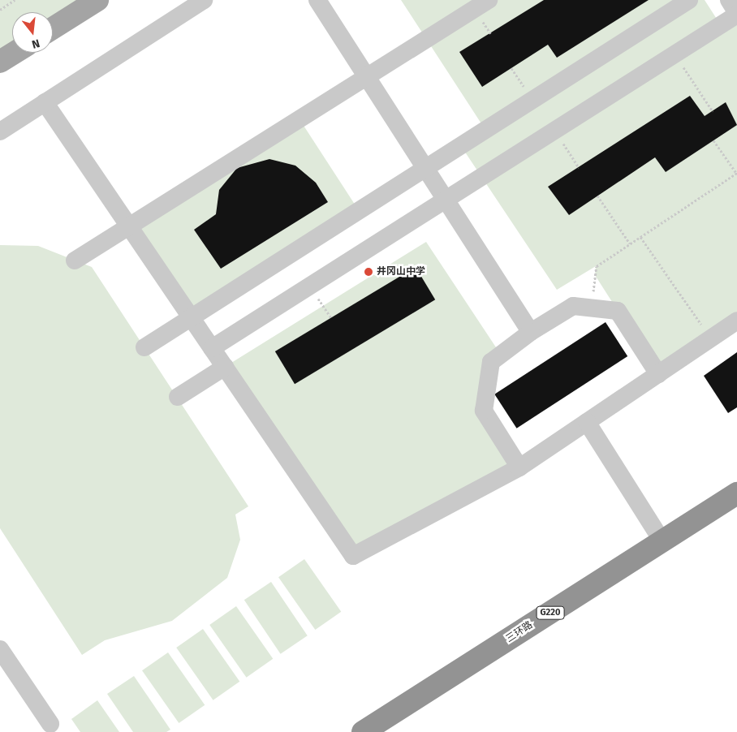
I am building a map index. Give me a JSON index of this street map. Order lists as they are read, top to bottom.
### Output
{
  "streets": {
    "highway": ["G220", "三环路"]
  },
  "places": ["井冈山中学"],
  "north": "bottom"
}
